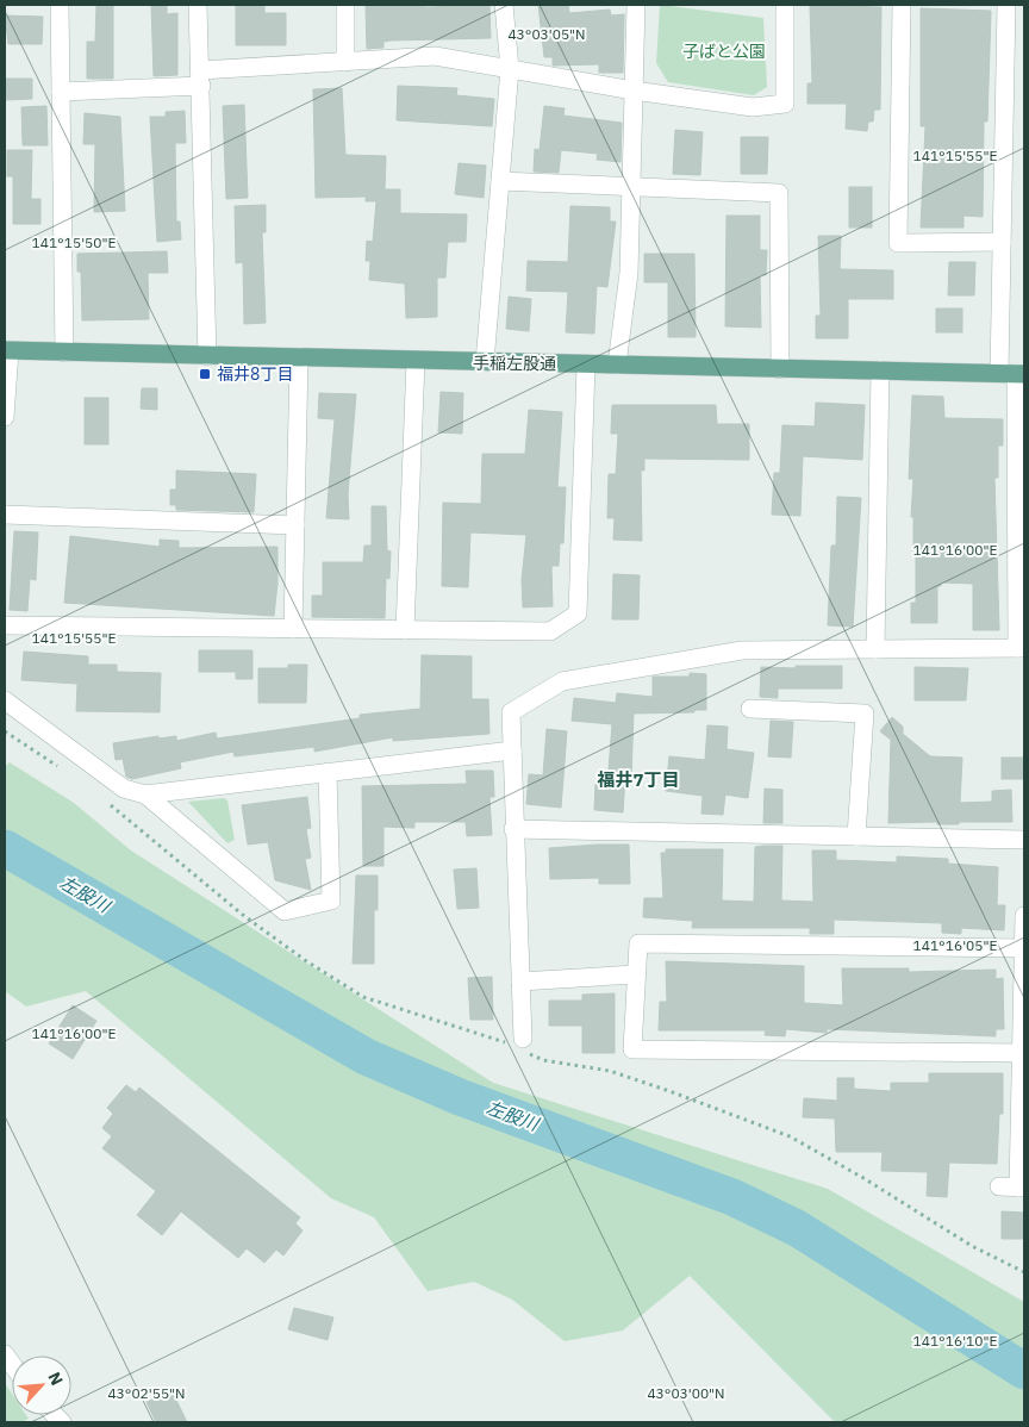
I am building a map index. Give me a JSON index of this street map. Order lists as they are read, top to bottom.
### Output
{
  "streets": {
    "main road": ["手稲左股通"]
  },
  "districts": ["福井7丁目"],
  "water": ["左股川"],
  "parks": ["子ばと公園"],
  "places": {
    "transit": ["福井8丁目"]
  },
  "north": "top right",
  "coordinates": [
    "43°03'05\"N",
    "141°15'55\"E",
    "141°15'50\"E",
    "141°16'00\"E",
    "141°16'05\"E",
    "141°16'10\"E",
    "43°02'55\"N",
    "43°03'00\"N"
  ]
}
